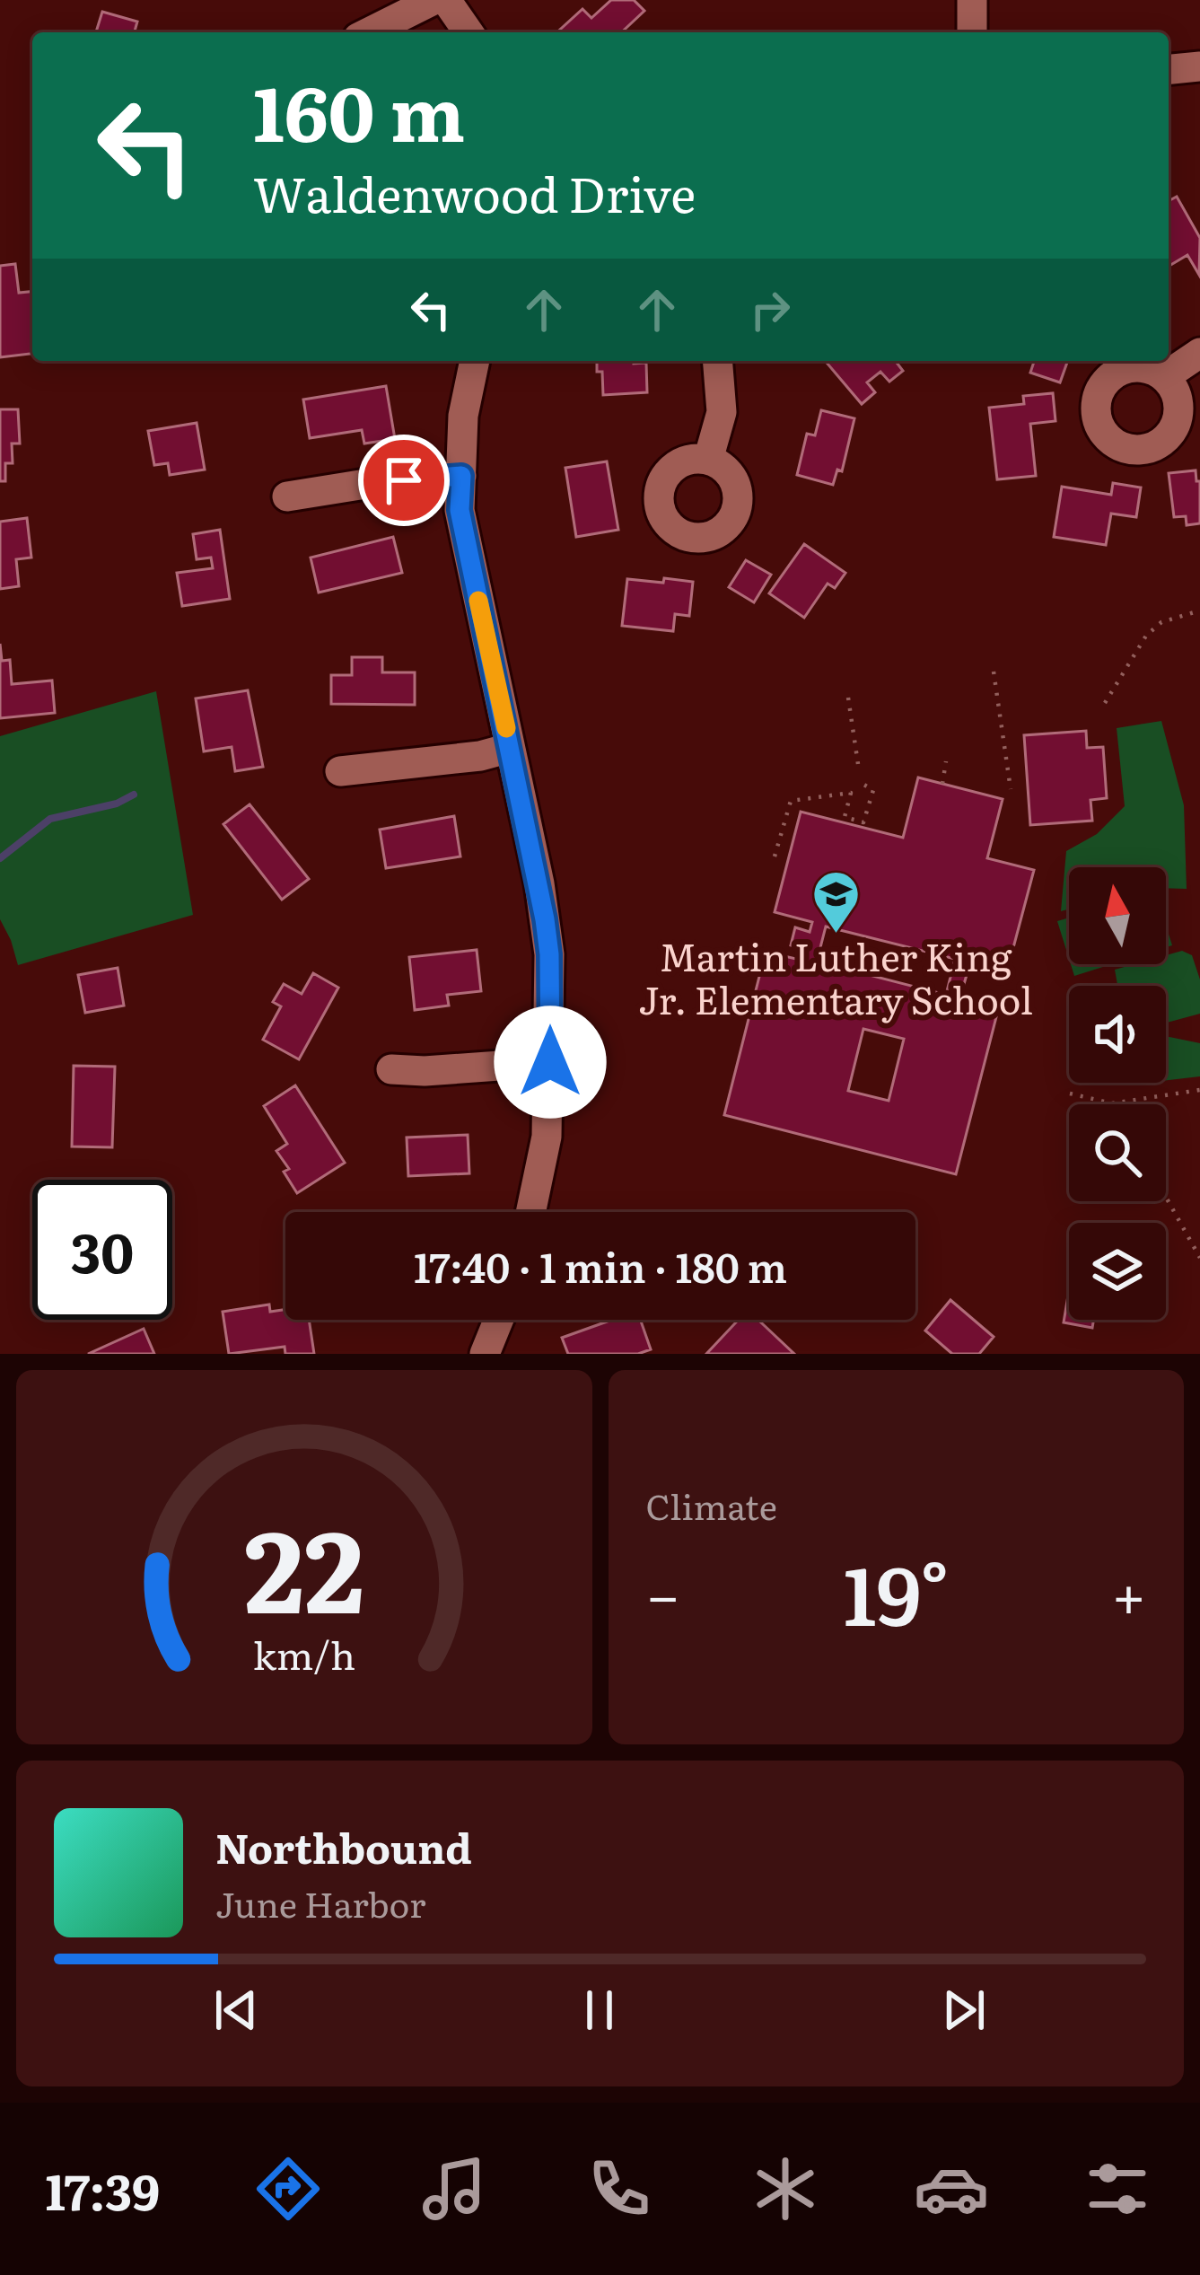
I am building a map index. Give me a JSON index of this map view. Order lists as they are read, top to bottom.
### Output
{
  "places": {
    "school or university": ["Martin Luther King Jr. Elementary School"]
  },
  "north": "top",
  "page": {
    "turn": ["160 m", "Waldenwood Drive"],
    "limit": "30",
    "trip": "17:40 · 1 min · 180 m",
    "tile": "Climate",
    "heat": ["−", "19°", "+"],
    "song": ["Northbound", "June Harbor"],
    "tabs": "17:39",
    "gauge": ["22", "km/h"]
  }
}
